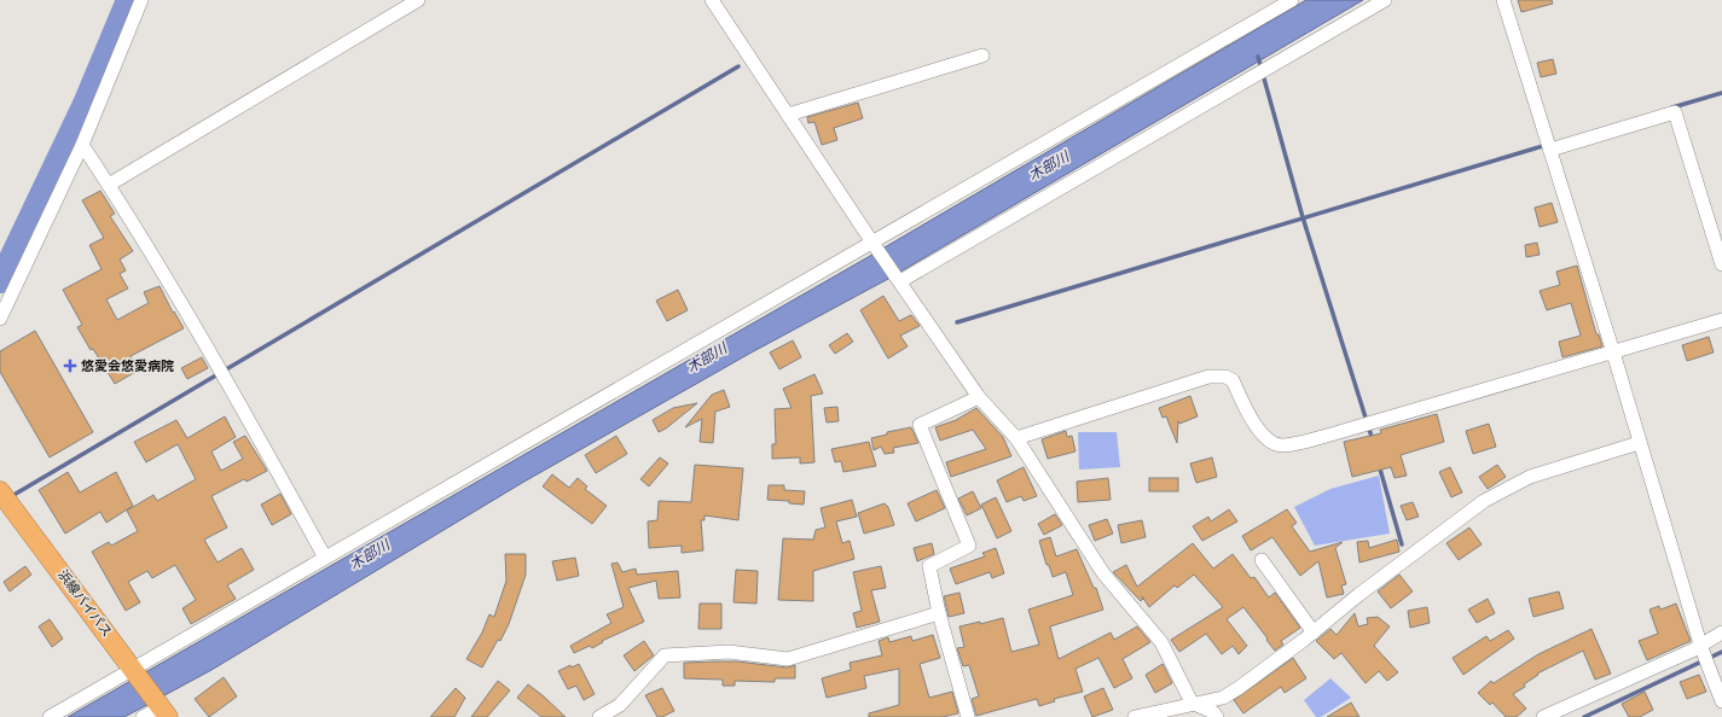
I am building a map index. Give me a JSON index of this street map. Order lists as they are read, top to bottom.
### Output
{
  "streets": {
    "highway": ["浜線バイパス"]
  },
  "water": ["木部川"],
  "places": {
    "health": ["悠愛会悠愛病院"]
  }
}
